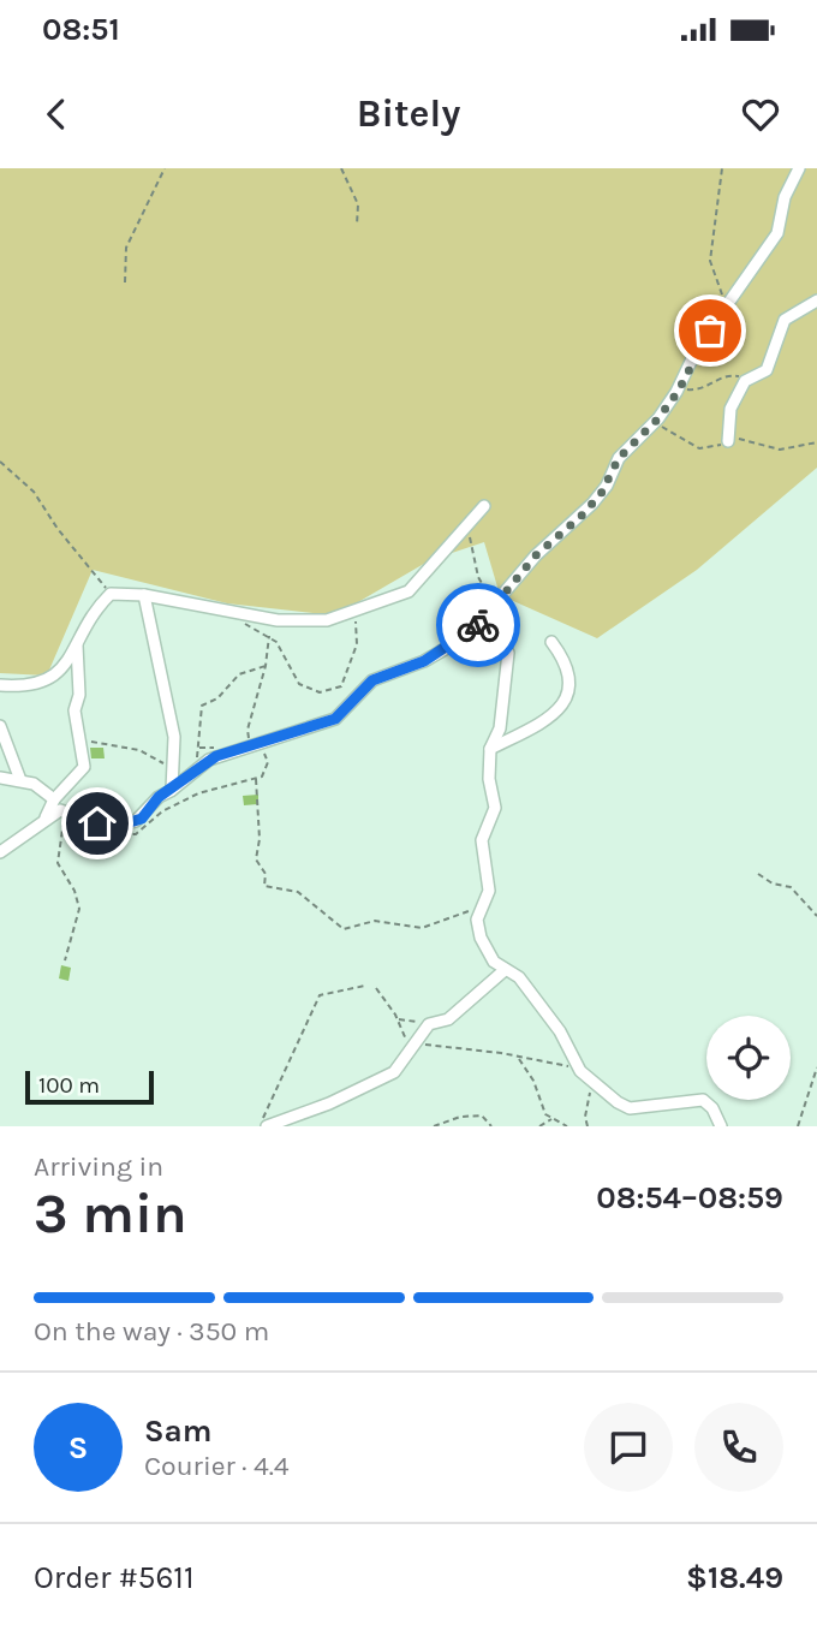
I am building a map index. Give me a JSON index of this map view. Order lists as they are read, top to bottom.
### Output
{
  "scale_bar": "100 m",
  "page": {
    "status": "08:51",
    "header": "Bitely",
    "scale": "100 m",
    "heading": ["3 min", "Arriving in", "08:54–08:59"],
    "panel": [
      "Sam",
      "Courier · 4.4",
      "Order #5611",
      "$18.49"
    ],
    "bar": "On the way · 350 m",
    "round": "S"
  }
}
